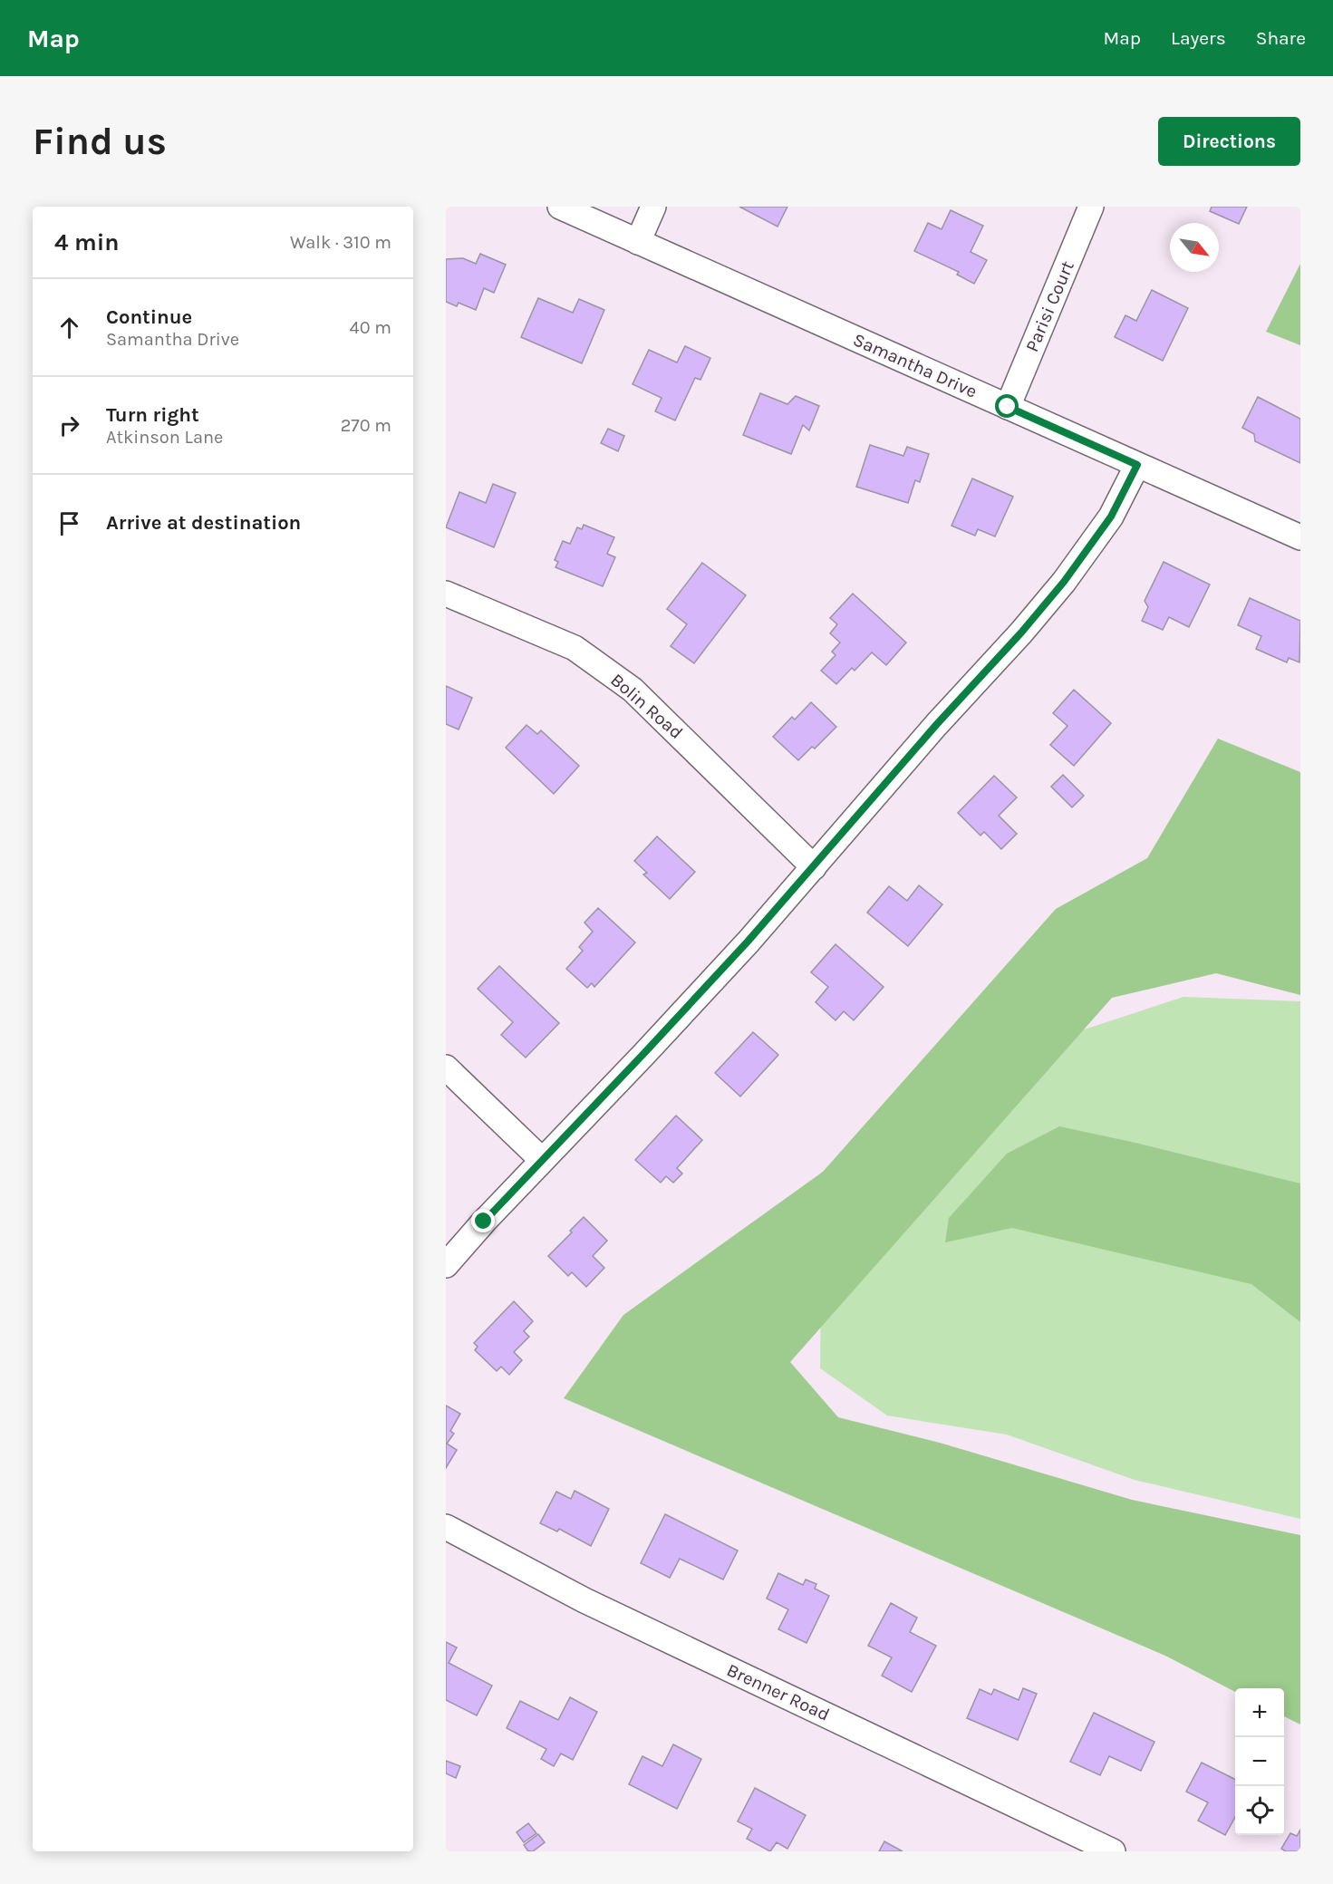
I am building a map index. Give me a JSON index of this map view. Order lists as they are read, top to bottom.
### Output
{
  "streets": {
    "street": [
      "Parisi Court",
      "Samantha Drive",
      "Bolin Road",
      "Brenner Road"
    ]
  },
  "crossings": [
    ["Parisi Court", "Samantha Drive"]
  ],
  "north": "bottom right",
  "page": {
    "header": "Map",
    "nav": ["Map", "Layers", "Share"],
    "buttons": "Directions",
    "title": "Find us",
    "heading": ["4 min", "Walk · 310 m"],
    "list": [
      ["Continue", "Samantha Drive", "40 m"],
      ["Turn right", "Atkinson Lane", "270 m"],
      "Arrive at destination"
    ],
    "map_buttons": ["+", "−"]
  }
}
